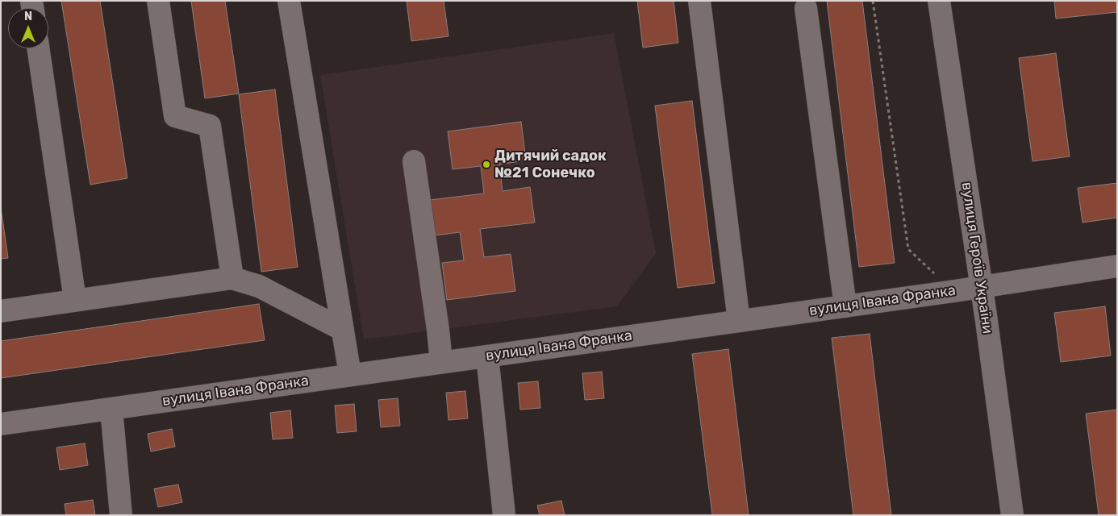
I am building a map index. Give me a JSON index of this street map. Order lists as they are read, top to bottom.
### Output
{
  "streets": {
    "street": ["вулиця Героїв України", "вулиця Івана Франка"]
  },
  "crossings": [
    ["вулиця Героїв України", "вулиця Івана Франка"]
  ],
  "places": ["Дитячий садок №21 Сонечко"],
  "north": "top"
}
